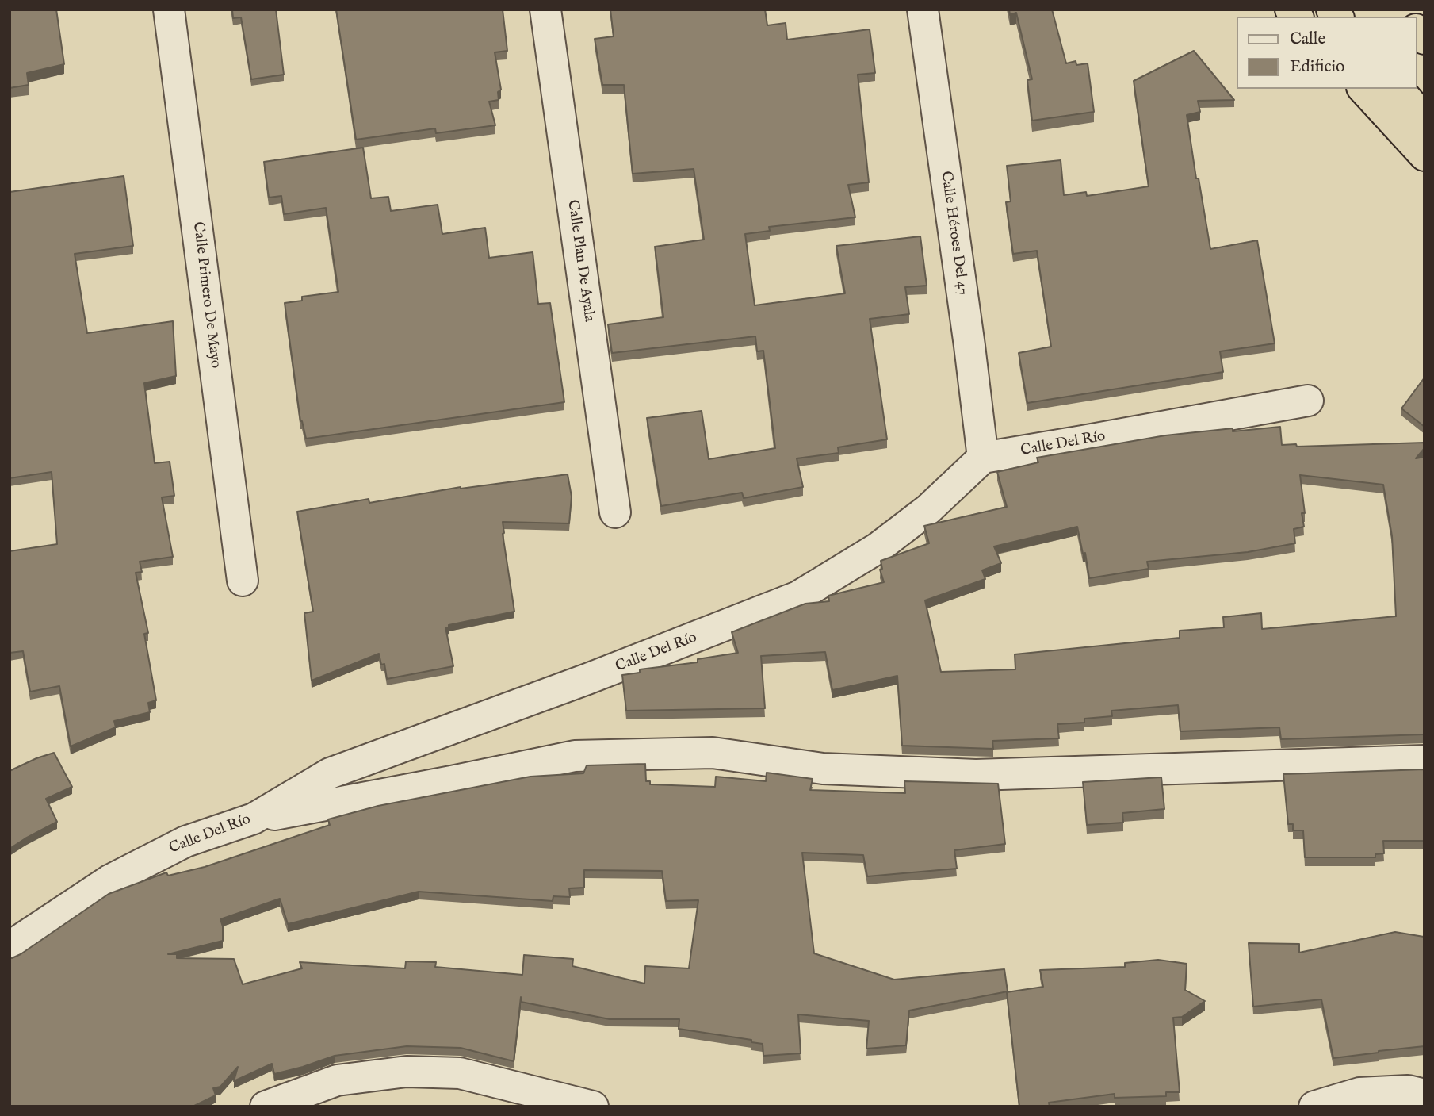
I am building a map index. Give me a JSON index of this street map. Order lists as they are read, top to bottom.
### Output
{
  "streets": {
    "street": [
      "Calle Héroes Del 47",
      "Calle Plan De Ayala",
      "Calle Primero De Mayo",
      "Calle Del Río"
    ]
  },
  "crossings": [
    ["Calle Héroes Del 47", "Calle Del Río"]
  ],
  "legend": ["Calle", "Edificio"]
}
